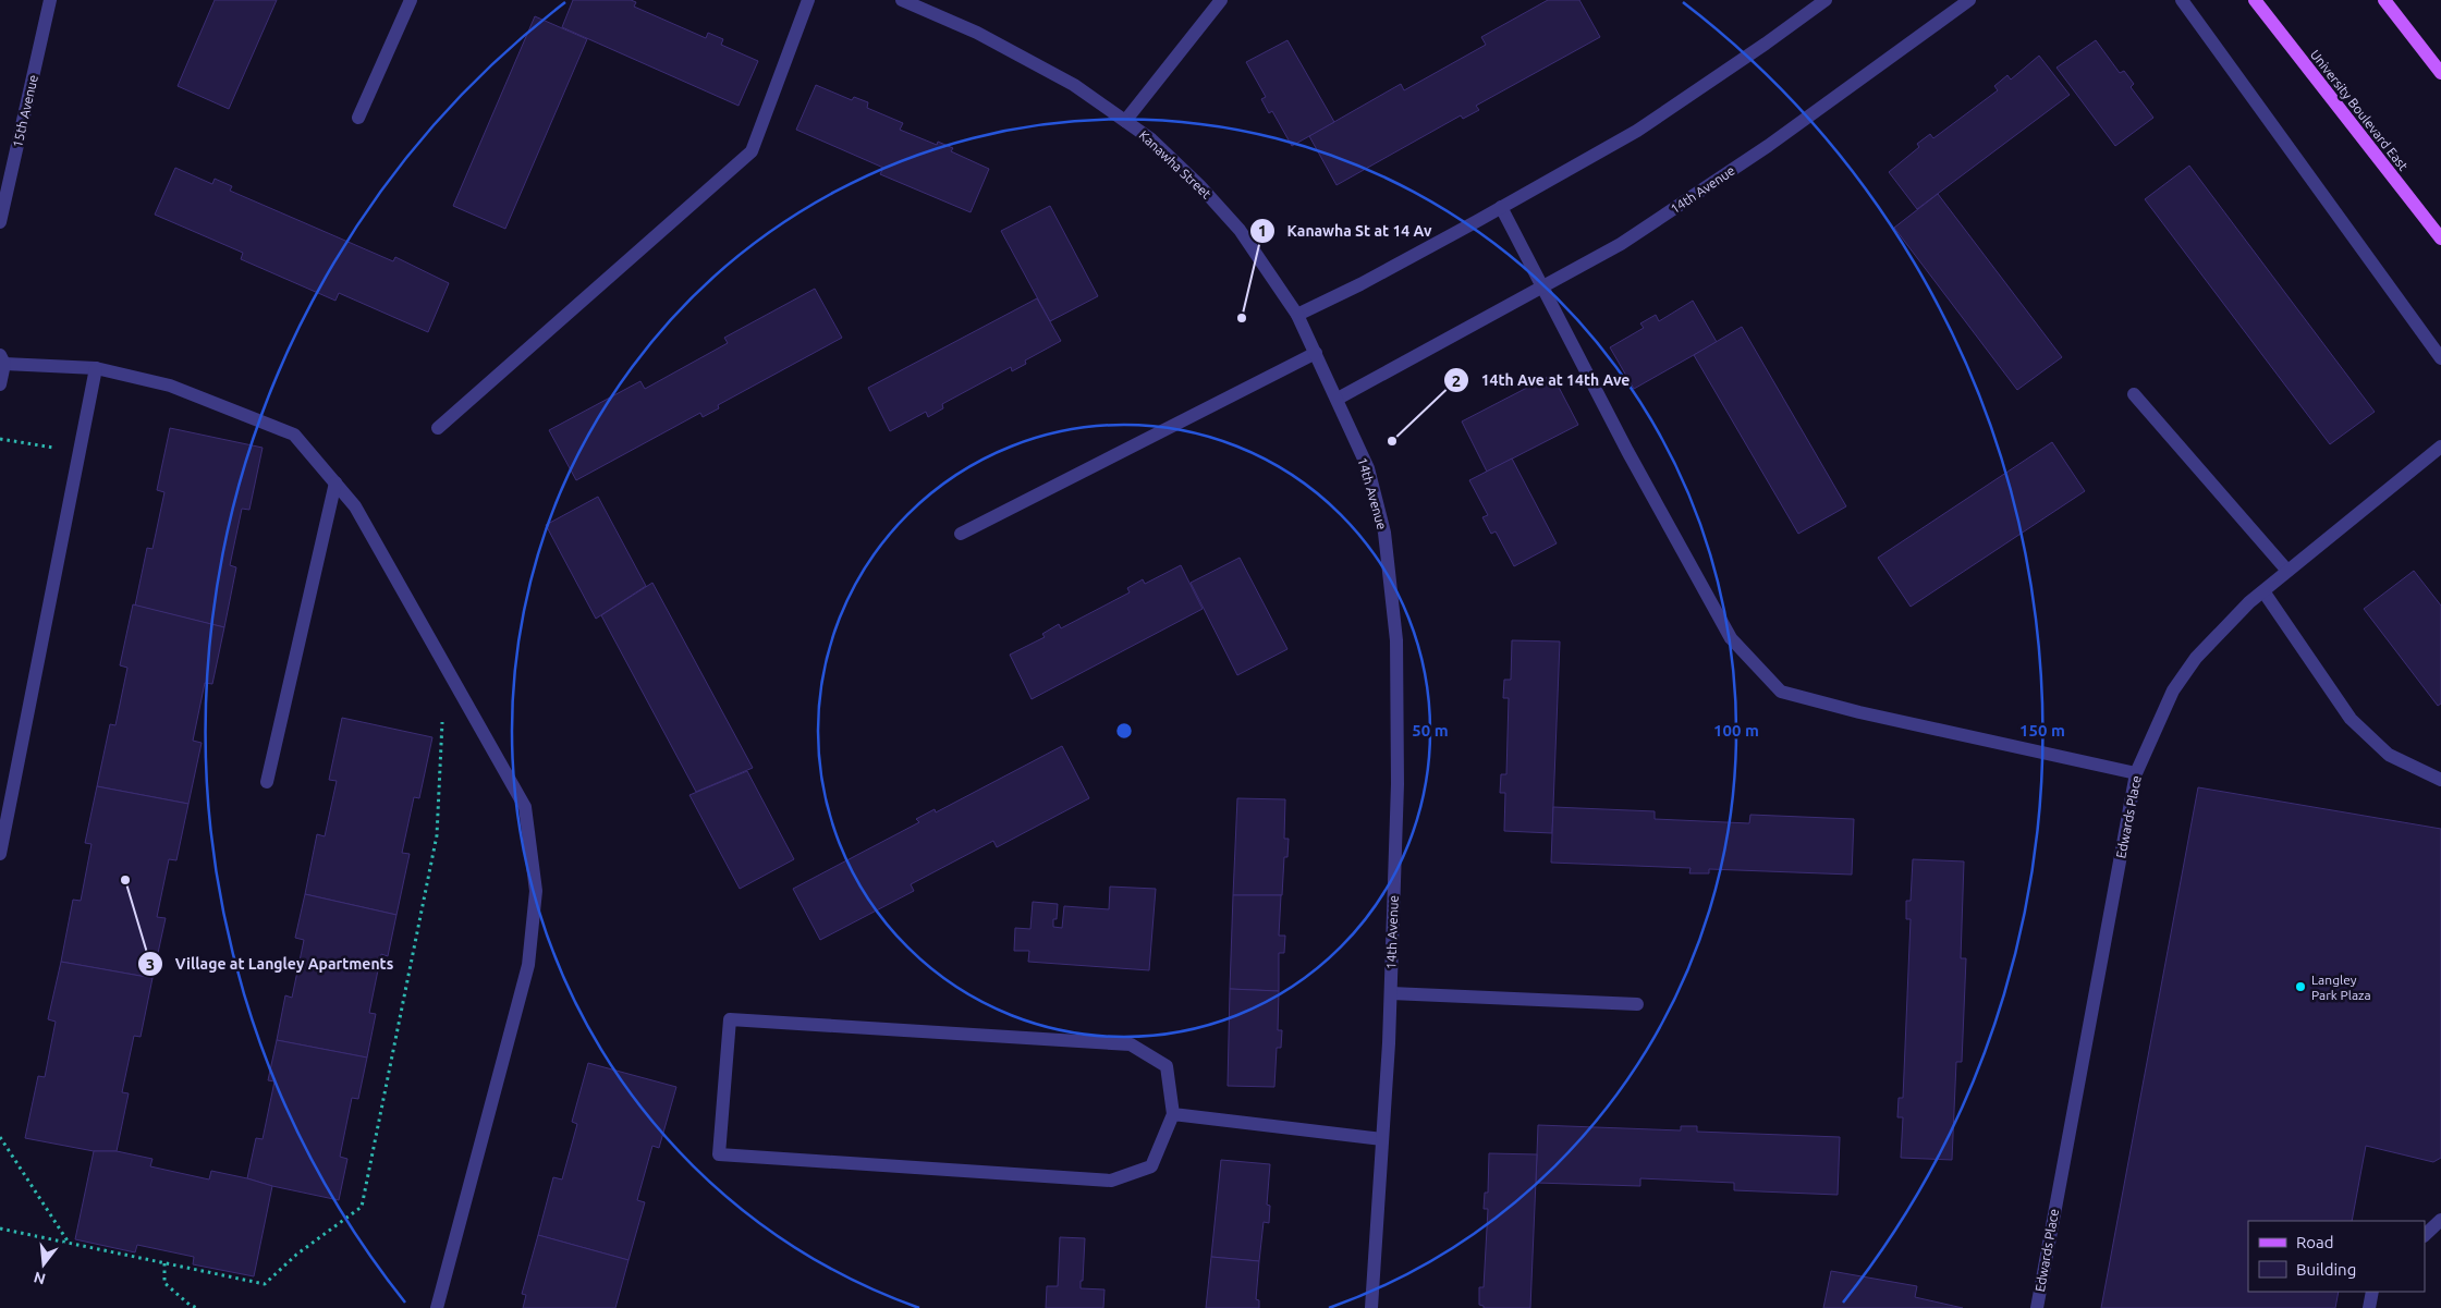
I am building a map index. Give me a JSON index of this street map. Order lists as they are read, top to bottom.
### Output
{
  "streets": {
    "main road": ["University Boulevard East"],
    "street": [
      "15th Avenue",
      "Kanawha Street",
      "14th Avenue",
      "Edwards Place"
    ]
  },
  "crossings": [
    ["Kanawha Street", "14th Avenue"]
  ],
  "places": [
    "Kanawha St at 14 Av",
    "14th Ave at 14th Ave",
    "Village at Langley Apartments",
    "Langley Park Plaza"
  ],
  "legend": ["Road", "Building"],
  "north": "bottom",
  "rings": ["50 m", "100 m", "150 m"]
}
